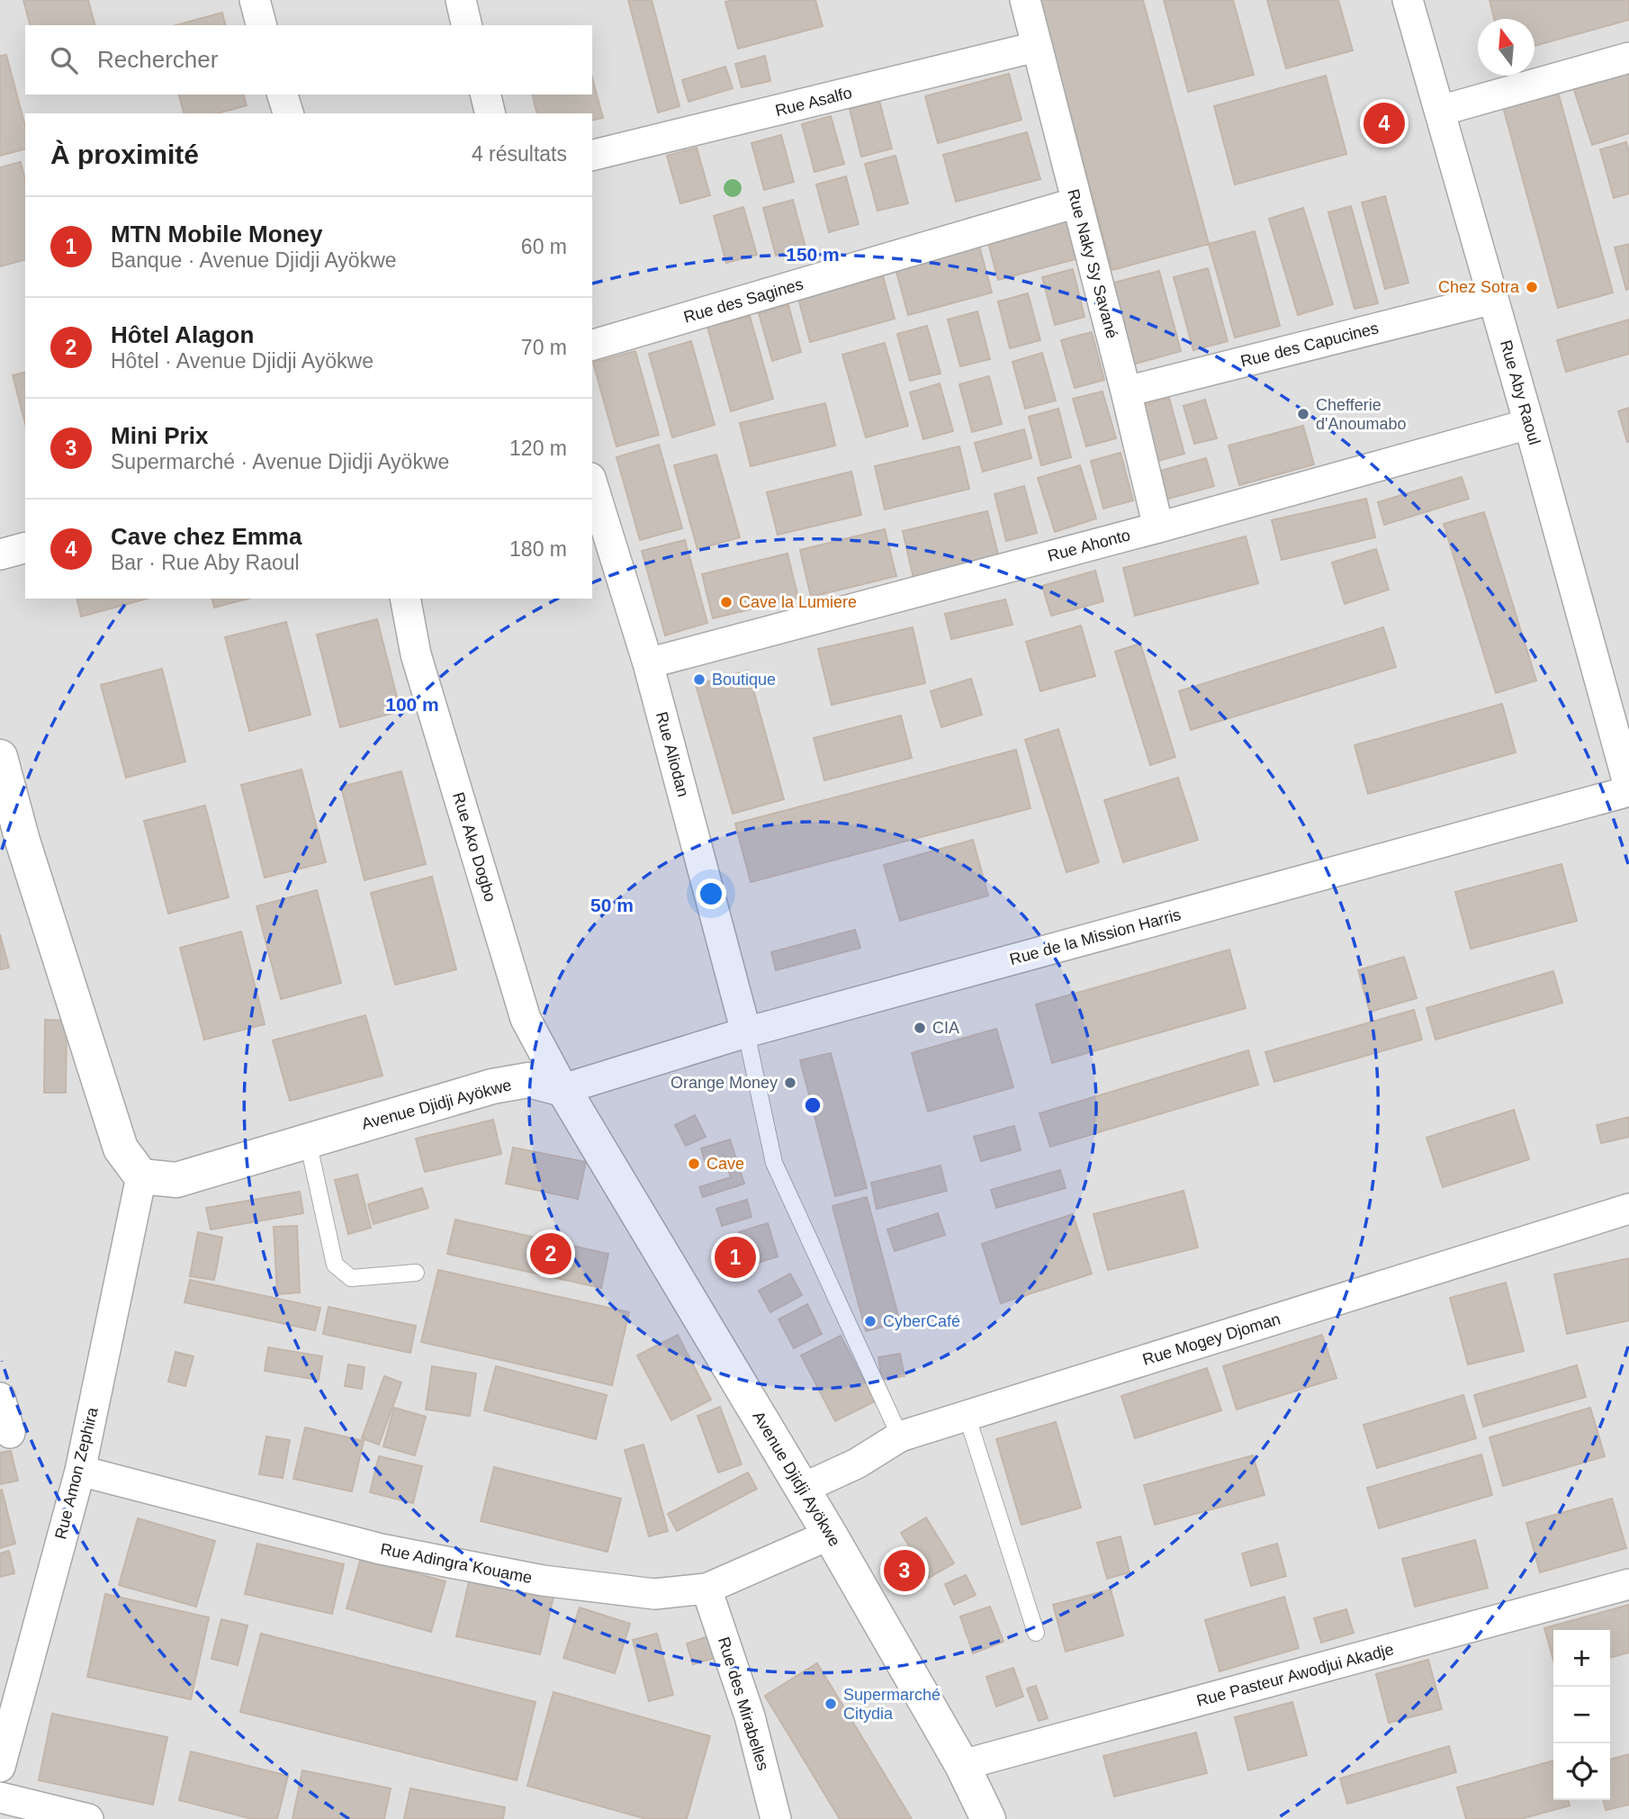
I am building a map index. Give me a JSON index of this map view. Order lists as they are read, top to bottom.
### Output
{
  "streets": {
    "street": [
      "Rue Asalfo",
      "Rue Naky Sy Savané",
      "Rue des Sagines",
      "Rue des Capucines",
      "Rue Aby Raoul",
      "Rue Ahonto",
      "Rue Aliodan",
      "Rue Ako Dogbo",
      "Rue de la Mission Harris",
      "Avenue Djidji Ayökwe",
      "Rue Mogey Djoman",
      "Rue Amon Zephira",
      "Rue Adingra Kouame",
      "Rue Pasteur Awodjui Akadje",
      "Rue des Mirabelles"
    ]
  },
  "crossings": [
    ["Rue Asalfo", "Rue Naky Sy Savané"],
    ["Rue Naky Sy Savané", "Rue des Sagines"],
    ["Rue Naky Sy Savané", "Rue des Capucines"],
    ["Rue Naky Sy Savané", "Rue Ahonto"],
    ["Rue des Capucines", "Rue Aby Raoul"],
    ["Rue Aby Raoul", "Rue Ahonto"],
    ["Rue Aby Raoul", "Rue de la Mission Harris"],
    ["Rue Ahonto", "Rue Aliodan"],
    ["Rue Aliodan", "Rue de la Mission Harris"],
    ["Rue Ako Dogbo", "Rue de la Mission Harris"],
    ["Rue Ako Dogbo", "Avenue Djidji Ayökwe"],
    ["Rue de la Mission Harris", "Avenue Djidji Ayökwe"],
    ["Avenue Djidji Ayökwe", "Rue Mogey Djoman"],
    ["Avenue Djidji Ayökwe", "Rue Amon Zephira"],
    ["Avenue Djidji Ayökwe", "Rue Adingra Kouame"],
    ["Avenue Djidji Ayökwe", "Rue Pasteur Awodjui Akadje"],
    ["Rue Amon Zephira", "Rue Adingra Kouame"],
    ["Rue Adingra Kouame", "Rue des Mirabelles"]
  ],
  "places": [
    "Chez Sotra",
    "Chefferie d'Anoumabo",
    "Cave la Lumiere",
    "Boutique",
    "CIA",
    "Orange Money",
    "Cave",
    "CyberCafé",
    "Supermarché Citydia"
  ],
  "north": "top",
  "page": {
    "search": "Rechercher",
    "pins": [
      "4",
      "2",
      "1",
      "3"
    ],
    "heading": ["À proximité", "4 résultats"],
    "list": [
      {
        "mark": "1",
        "name": "MTN Mobile Money",
        "note": "Banque · Avenue Djidji Ayökwe",
        "value": "60 m"
      },
      {
        "mark": "2",
        "name": "Hôtel Alagon",
        "note": "Hôtel · Avenue Djidji Ayökwe",
        "value": "70 m"
      },
      {
        "mark": "3",
        "name": "Mini Prix",
        "note": "Supermarché · Avenue Djidji Ayökwe",
        "value": "120 m"
      },
      {
        "mark": "4",
        "name": "Cave chez Emma",
        "note": "Bar · Rue Aby Raoul",
        "value": "180 m"
      }
    ],
    "map_buttons": ["+", "−"]
  },
  "rings": ["150 m", "100 m", "50 m"]
}
